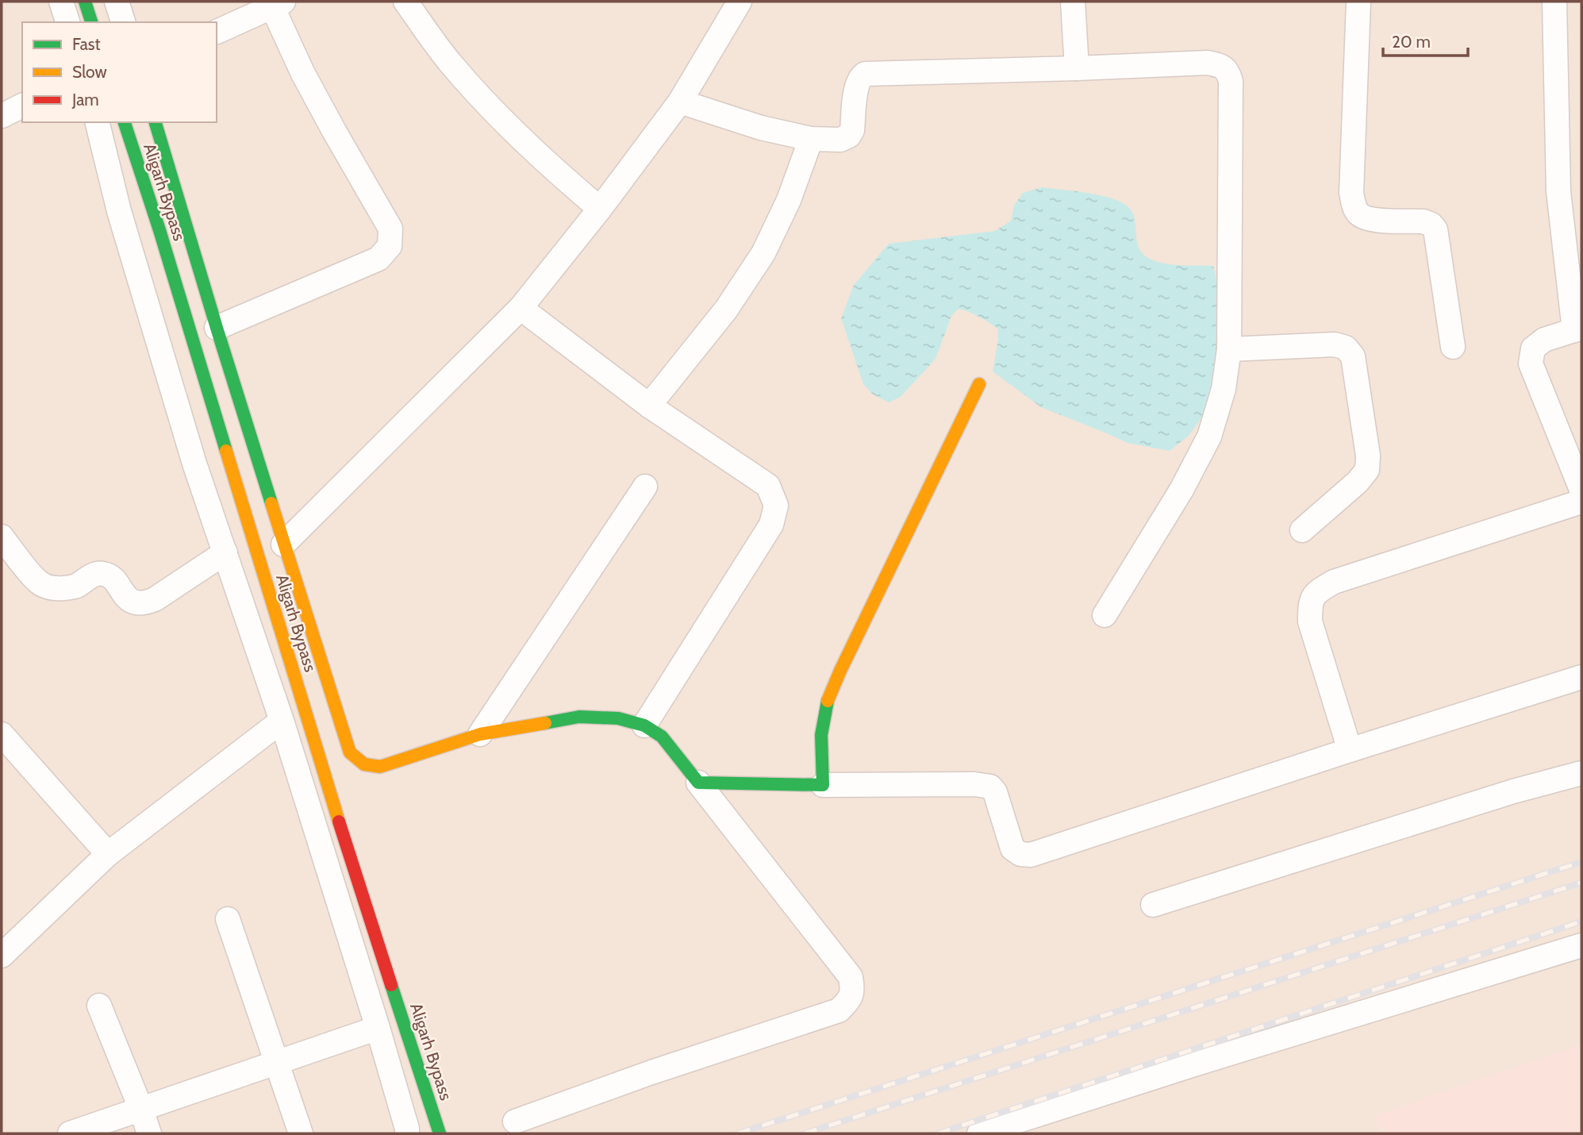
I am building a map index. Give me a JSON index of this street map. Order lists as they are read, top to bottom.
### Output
{
  "streets": {
    "street": ["Aligarh Bypass"]
  },
  "legend": ["Fast", "Slow", "Jam"],
  "scale_bar": "20 m"
}
